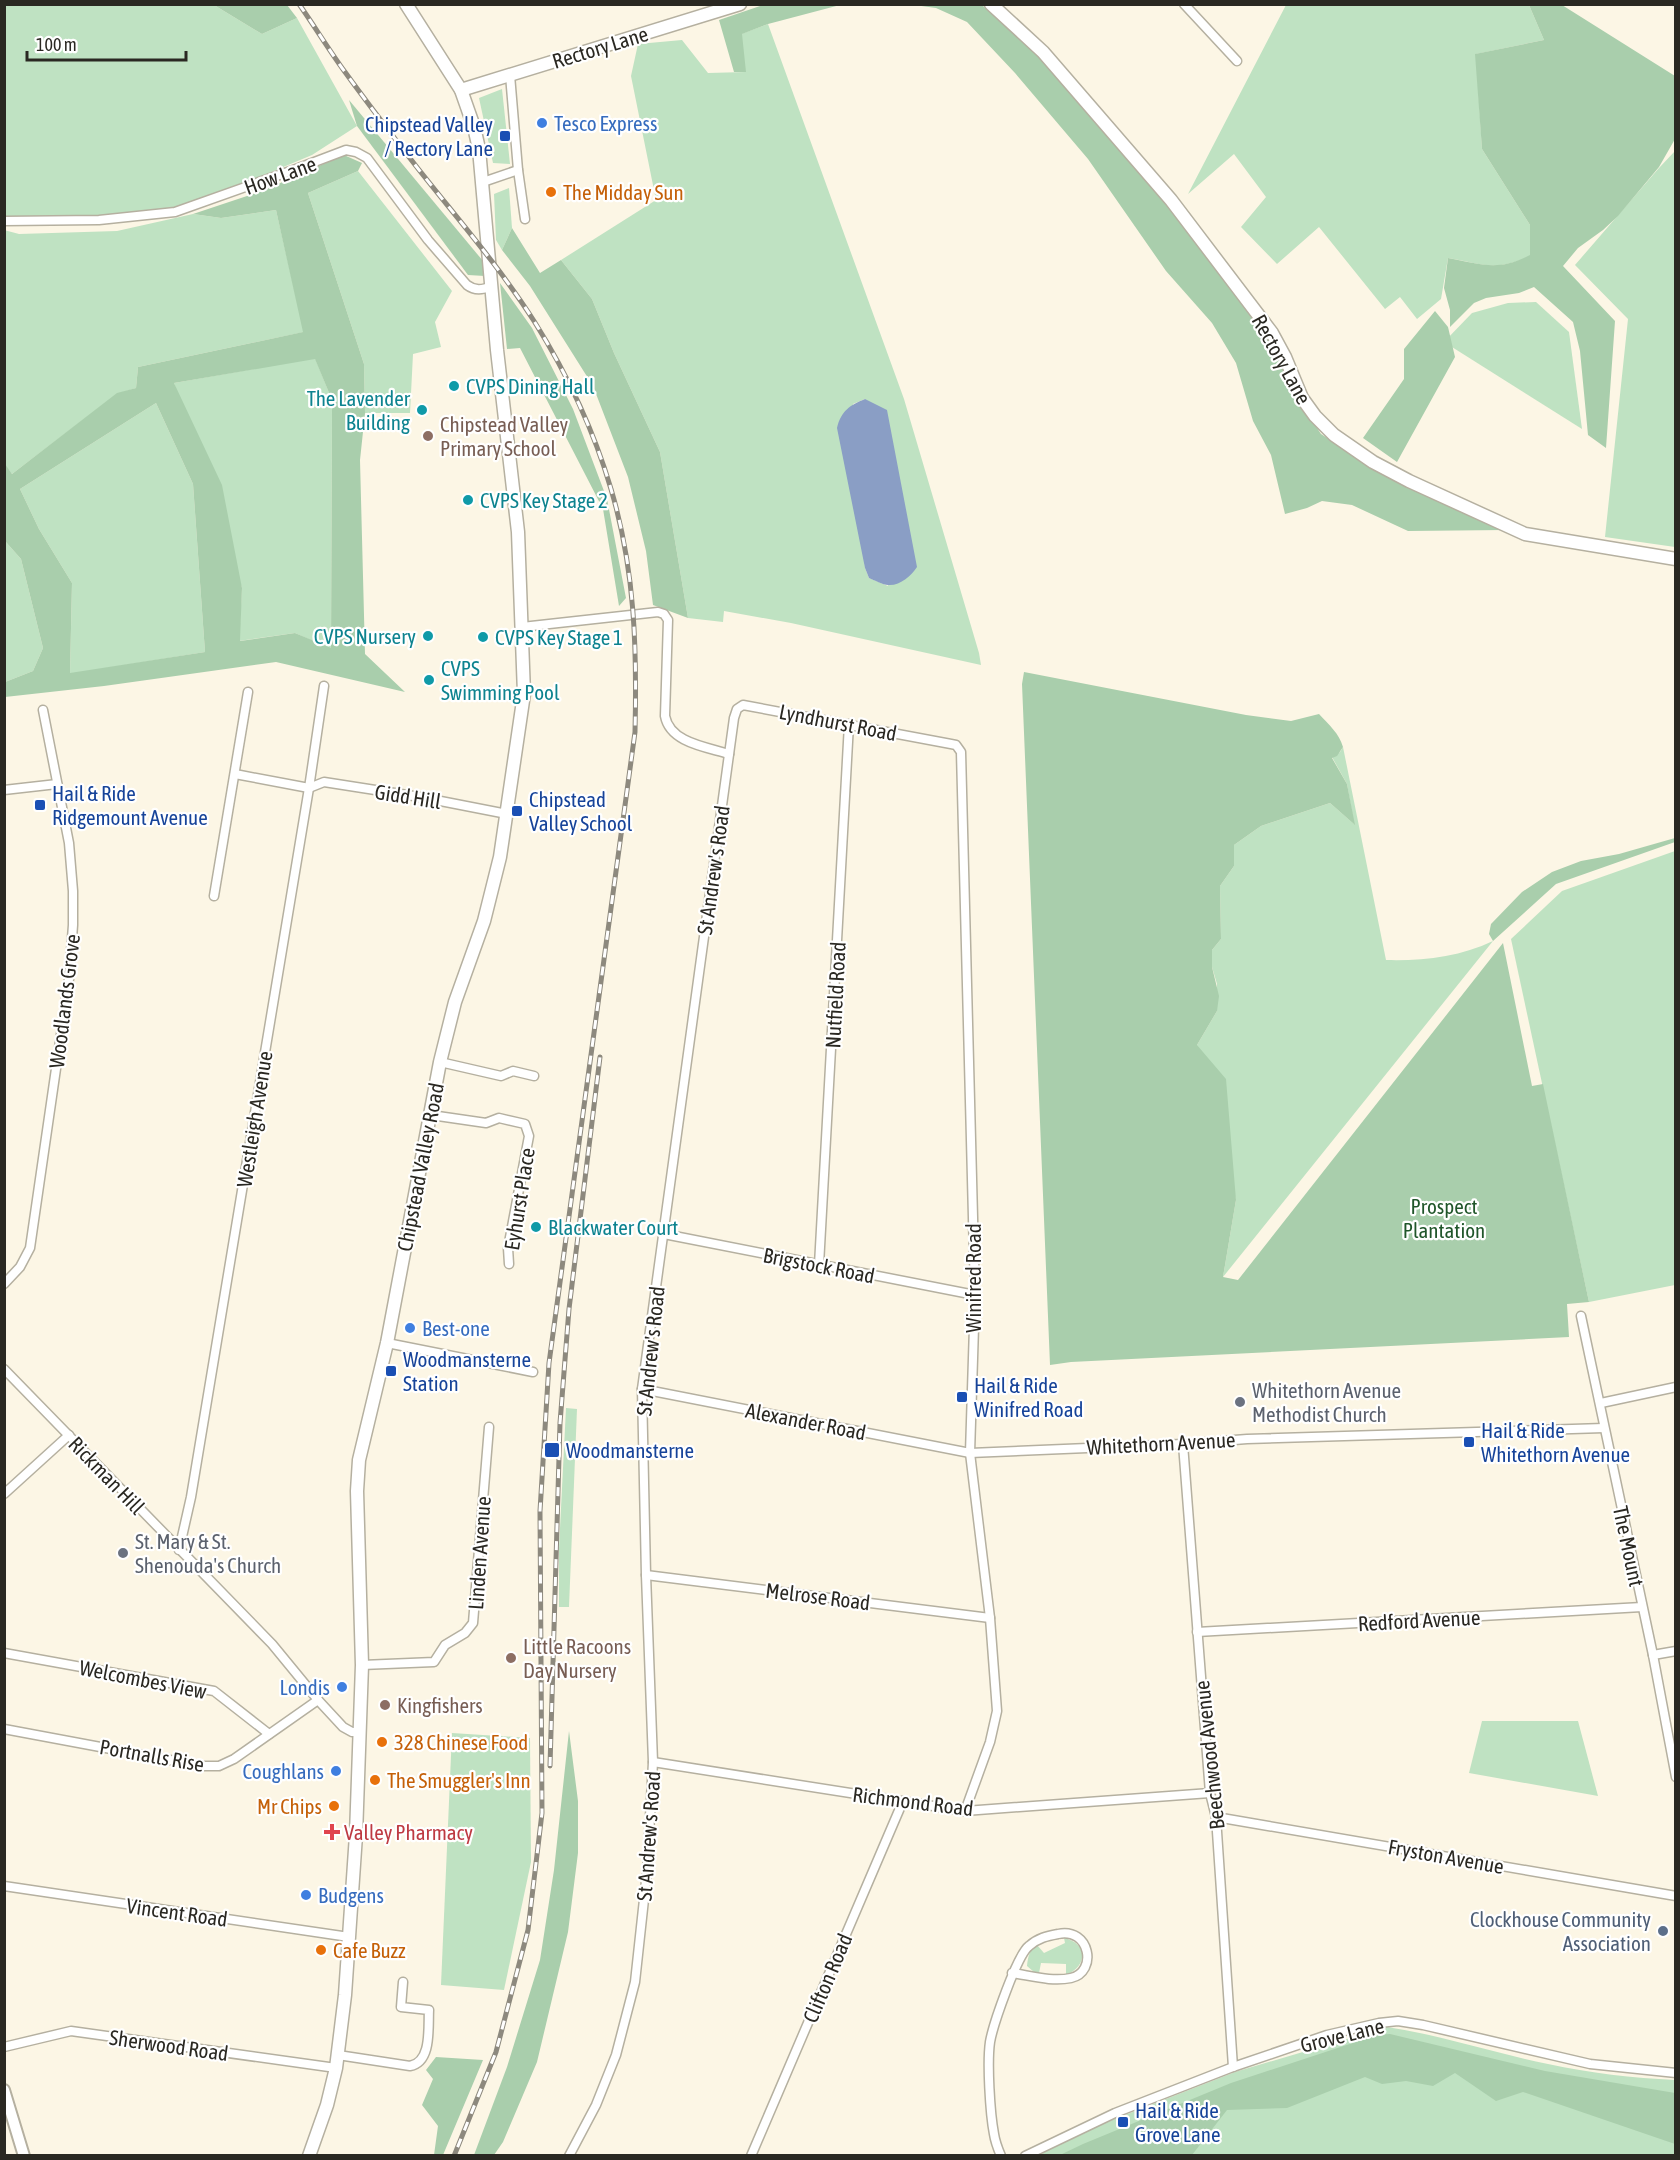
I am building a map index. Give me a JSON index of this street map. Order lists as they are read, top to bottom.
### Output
{
  "streets": {
    "main road": ["Rectory Lane", "Chipstead Valley Road"],
    "street": [
      "How Lane",
      "Lyndhurst Road",
      "Gidd Hill",
      "St Andrew's Road",
      "Nutfield Road",
      "Woodlands Grove",
      "Westleigh Avenue",
      "Eyhurst Place",
      "Brigstock Road",
      "Winifred Road",
      "Alexander Road",
      "Whitethorn Avenue",
      "Rickman Hill",
      "The Mount",
      "Linden Avenue",
      "Melrose Road",
      "Redford Avenue",
      "Welcombes View",
      "Portnalls Rise",
      "Beechwood Avenue",
      "Richmond Road",
      "Fryston Avenue",
      "Vincent Road",
      "Clifton Road",
      "Grove Lane",
      "Sherwood Road"
    ]
  },
  "crossings": [
    ["Rectory Lane", "Chipstead Valley Road"],
    ["How Lane", "Chipstead Valley Road"],
    ["Lyndhurst Road", "St Andrew's Road"],
    ["Lyndhurst Road", "Nutfield Road"],
    ["Lyndhurst Road", "Winifred Road"],
    ["Gidd Hill", "Westleigh Avenue"],
    ["Gidd Hill", "Chipstead Valley Road"],
    ["St Andrew's Road", "Brigstock Road"],
    ["St Andrew's Road", "Alexander Road"],
    ["St Andrew's Road", "Melrose Road"],
    ["St Andrew's Road", "Richmond Road"],
    ["Nutfield Road", "Brigstock Road"],
    ["Westleigh Avenue", "Rickman Hill"],
    ["Chipstead Valley Road", "Eyhurst Place"],
    ["Chipstead Valley Road", "Rickman Hill"],
    ["Chipstead Valley Road", "Linden Avenue"],
    ["Chipstead Valley Road", "Vincent Road"],
    ["Chipstead Valley Road", "Sherwood Road"],
    ["Brigstock Road", "Winifred Road"],
    ["Winifred Road", "Alexander Road"],
    ["Winifred Road", "Whitethorn Avenue"],
    ["Winifred Road", "Melrose Road"],
    ["Winifred Road", "Richmond Road"],
    ["Alexander Road", "Whitethorn Avenue"],
    ["Whitethorn Avenue", "The Mount"],
    ["Whitethorn Avenue", "Beechwood Avenue"],
    ["Rickman Hill", "Portnalls Rise"],
    ["The Mount", "Redford Avenue"],
    ["Redford Avenue", "Beechwood Avenue"],
    ["Welcombes View", "Portnalls Rise"],
    ["Beechwood Avenue", "Richmond Road"],
    ["Beechwood Avenue", "Fryston Avenue"],
    ["Beechwood Avenue", "Grove Lane"],
    ["Richmond Road", "Clifton Road"]
  ],
  "parks": ["Prospect Plantation"],
  "places": {
    "other": [
      "Tesco Express",
      "The Midday Sun",
      "CVPS Dining Hall",
      "The Lavender Building",
      "Chipstead Valley Primary School",
      "CVPS Key Stage 2",
      "CVPS Nursery",
      "CVPS Key Stage 1",
      "CVPS Swimming Pool",
      "Blackwater Court",
      "Best-one",
      "Whitethorn Avenue Methodist Church",
      "St. Mary & St. Shenouda's Church",
      "Little Racoons Day Nursery",
      "Londis",
      "Kingfishers",
      "328 Chinese Food",
      "Coughlans",
      "The Smuggler's Inn",
      "Mr Chips",
      "Budgens",
      "Clockhouse Community Association",
      "Cafe Buzz"
    ],
    "transit": [
      "Chipstead Valley / Rectory Lane",
      "Hail & Ride Ridgemount Avenue",
      "Chipstead Valley School",
      "Woodmansterne Station",
      "Hail & Ride Winifred Road",
      "Hail & Ride Whitethorn Avenue",
      "Woodmansterne",
      "Hail & Ride Grove Lane"
    ],
    "health": ["Valley Pharmacy"]
  },
  "scale_bar": "100 m"
}
